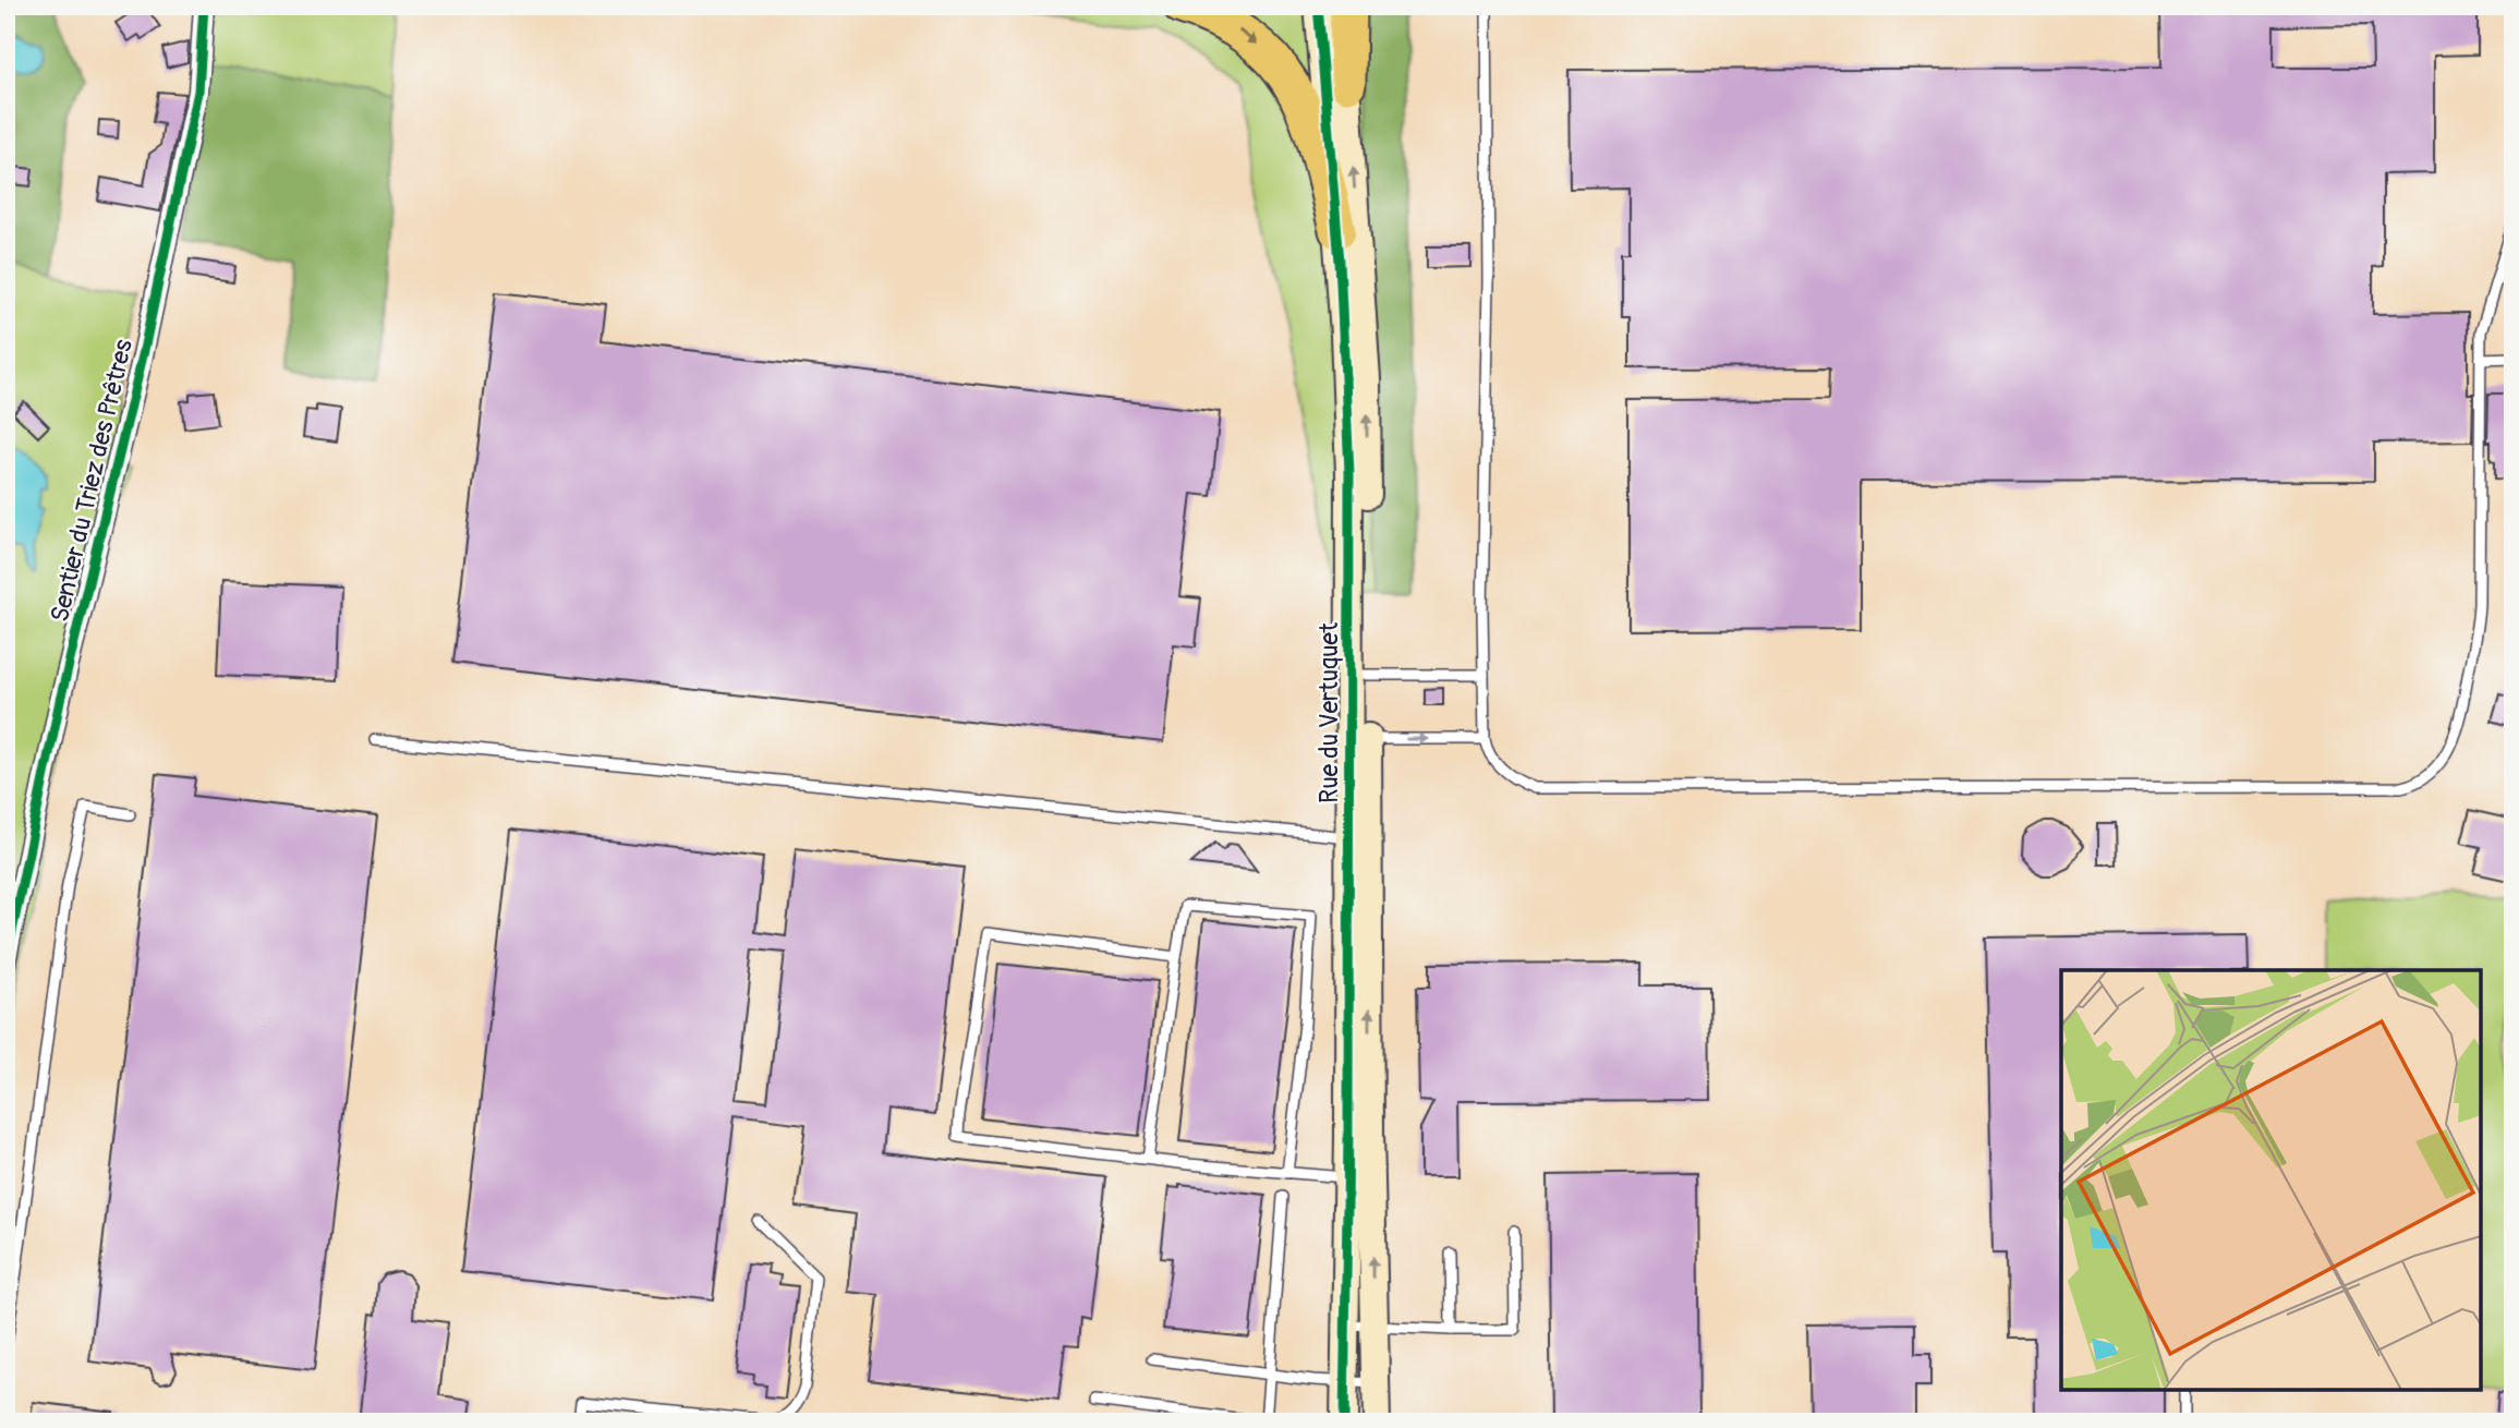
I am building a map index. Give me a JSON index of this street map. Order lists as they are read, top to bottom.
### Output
{
  "streets": {
    "street": ["Sentier du Triez des Prêtres", "Rue du Vertuquet"]
  }
}
